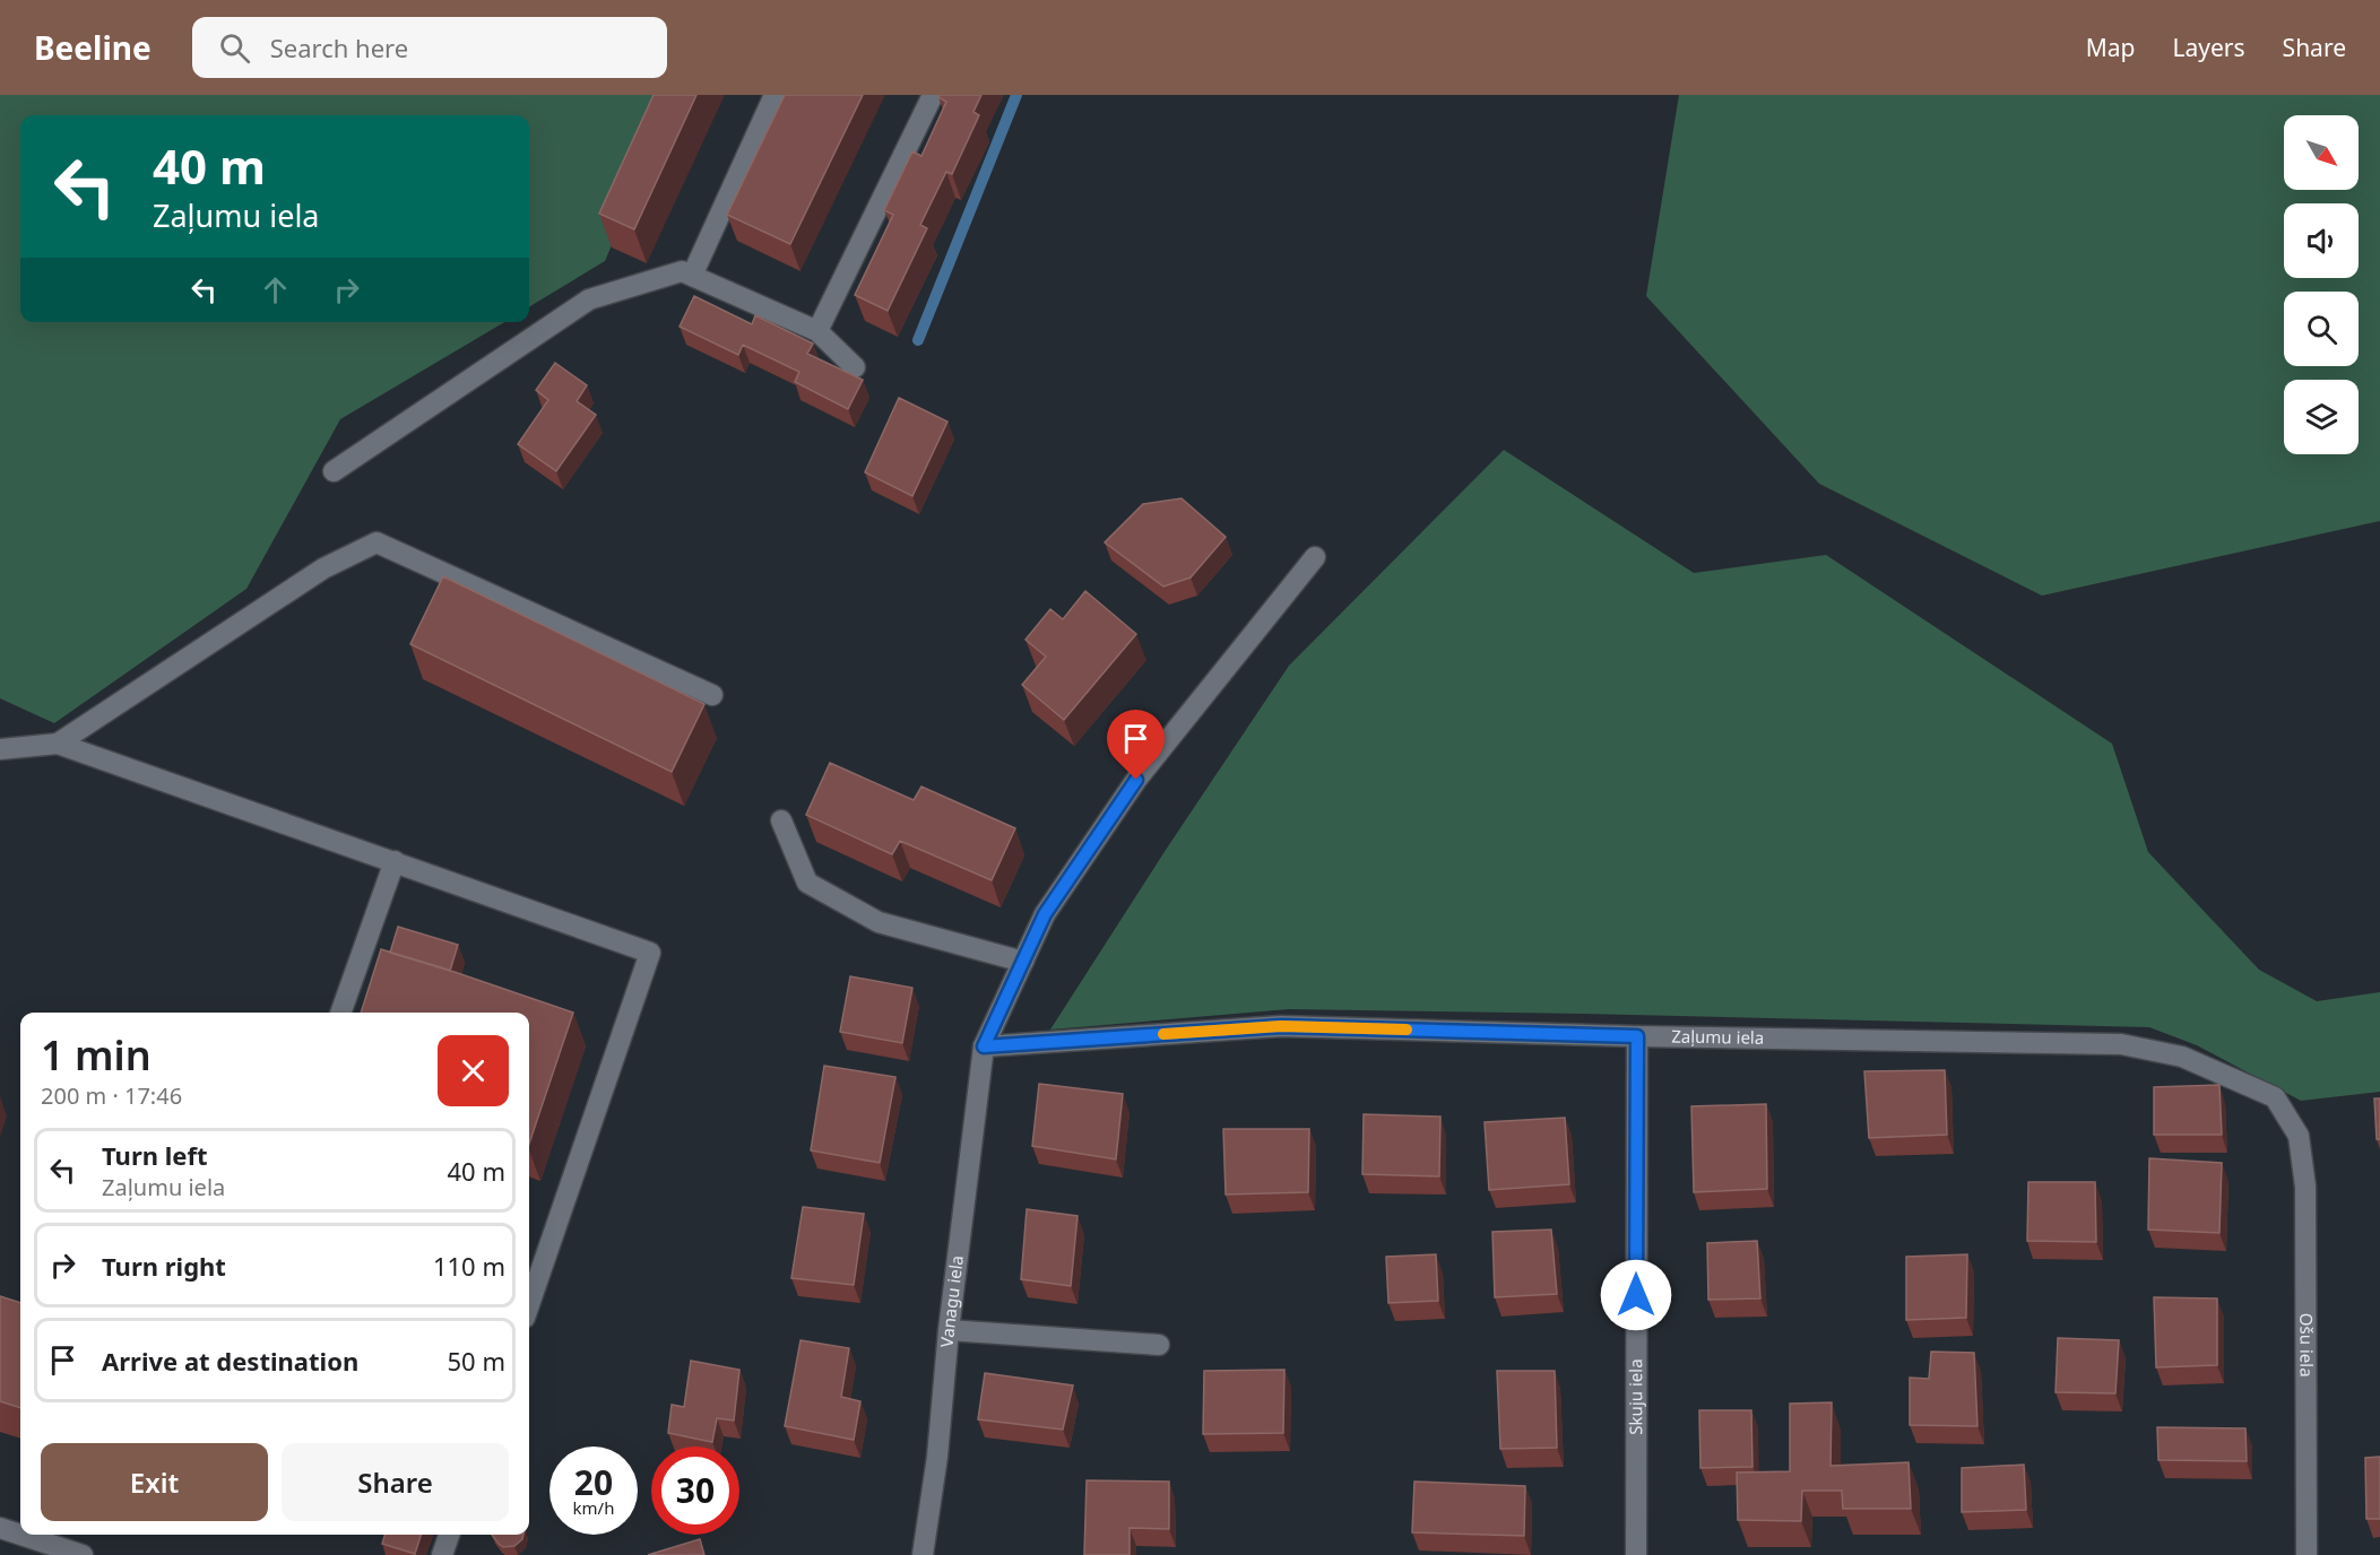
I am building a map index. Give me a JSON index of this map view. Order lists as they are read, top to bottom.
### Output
{
  "streets": {
    "street": [
      "Zaļumu iela",
      "Vanagu iela",
      "Ošu iela",
      "Skuju iela"
    ]
  },
  "crossings": [
    ["Zaļumu iela", "Vanagu iela"],
    ["Zaļumu iela", "Ošu iela"],
    ["Zaļumu iela", "Skuju iela"]
  ],
  "north": "bottom right",
  "page": {
    "header": "Beeline",
    "search": "Search here",
    "nav": ["Map", "Layers", "Share"],
    "turn": ["40 m", "Zaļumu iela"],
    "heading": ["1 min", "200 m · 17:46"],
    "list": [
      {
        "name": "Turn left",
        "note": "Zaļumu iela",
        "value": "40 m"
      },
      {
        "name": "Turn right",
        "value": "110 m"
      },
      {
        "name": "Arrive at destination",
        "value": "50 m"
      }
    ],
    "buttons": ["Exit", "Share"],
    "speed": "20 km/h",
    "limit": "30"
  }
}
